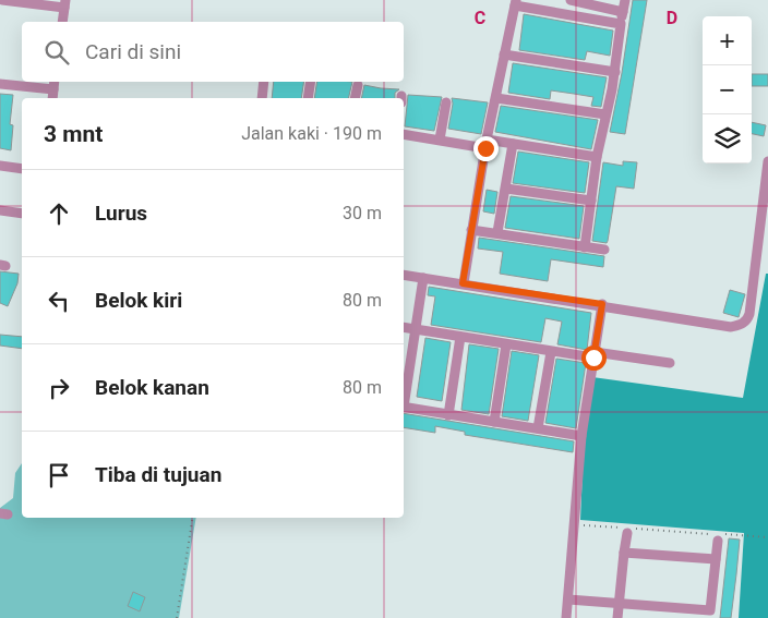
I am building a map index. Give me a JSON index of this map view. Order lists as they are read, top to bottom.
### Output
{
  "page": {
    "map_buttons": ["+", "−"],
    "search": "Cari di sini",
    "heading": ["3 mnt", "Jalan kaki · 190 m"],
    "list": [
      ["Lurus", "30 m"],
      ["Belok kiri", "80 m"],
      ["Belok kanan", "80 m"],
      "Tiba di tujuan"
    ]
  },
  "grid": {
    "columns": ["C", "D"]
  }
}
